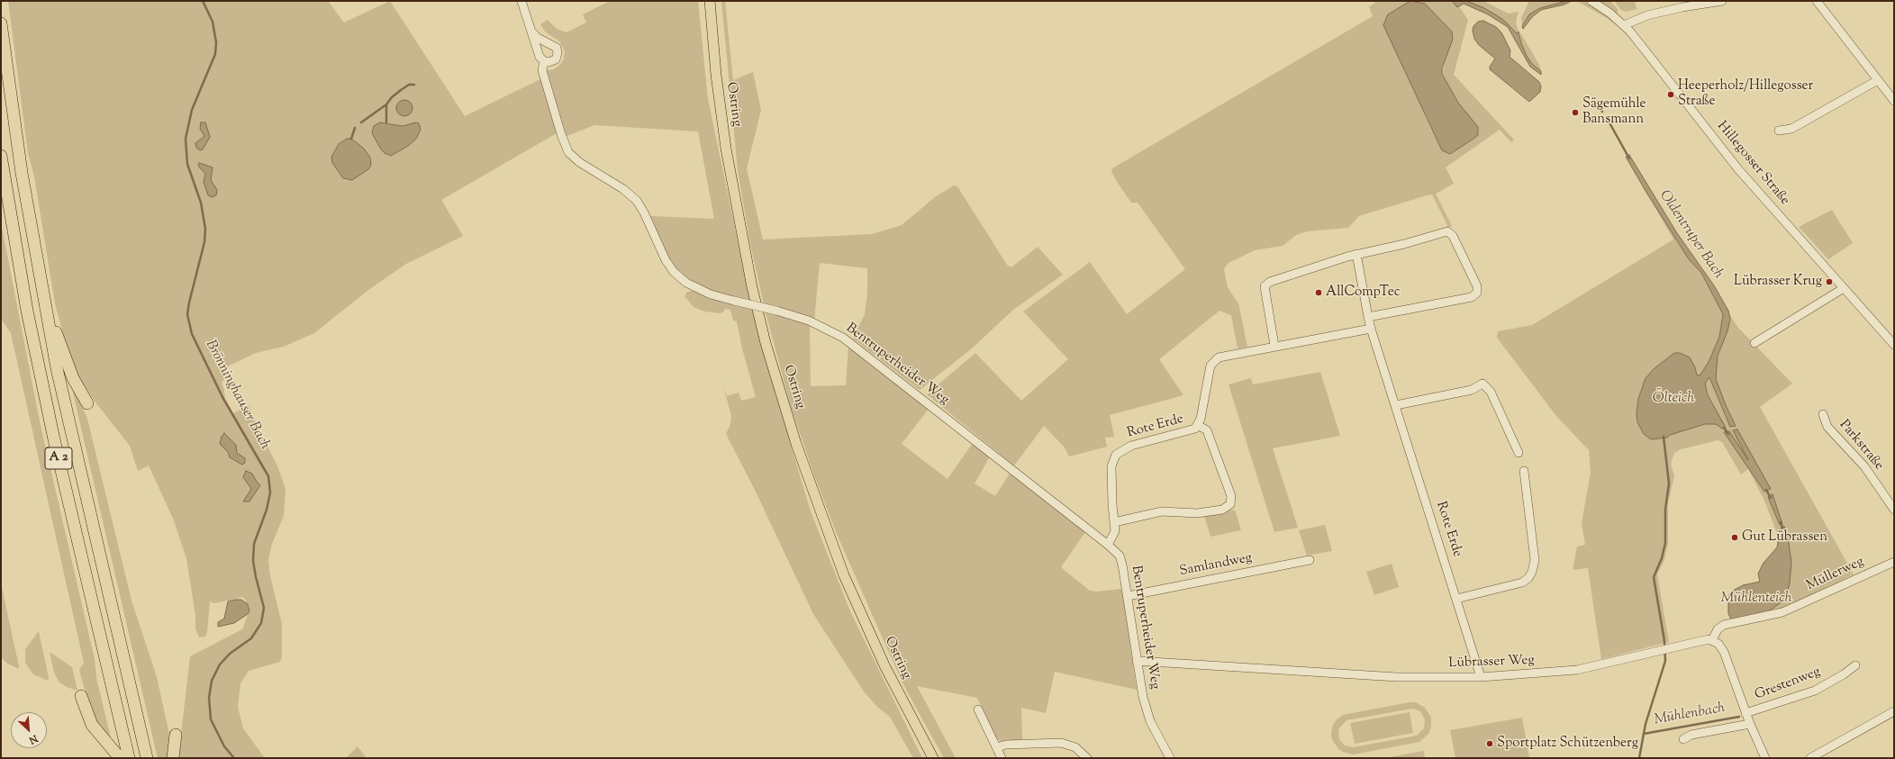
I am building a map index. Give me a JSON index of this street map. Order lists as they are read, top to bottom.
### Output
{
  "streets": {
    "highway": ["A 2"],
    "main road": ["Ostring"],
    "street": [
      "Hillegosser Straße",
      "Bentruperheider Weg",
      "Rote Erde",
      "Parkstraße",
      "Samlandweg",
      "Müllerweg",
      "Lübrasser Weg",
      "Grestenweg"
    ]
  },
  "crossings": [
    ["Bentruperheider Weg", "Rote Erde"],
    ["Bentruperheider Weg", "Samlandweg"],
    ["Bentruperheider Weg", "Lübrasser Weg"],
    ["Rote Erde", "Lübrasser Weg"],
    ["Müllerweg", "Lübrasser Weg"]
  ],
  "water": [
    "Oldentruper Bach",
    "Brönninghauser Bach",
    "Ölteich",
    "Mühlenteich",
    "Mühlenbach"
  ],
  "places": [
    "Heeperholz/Hillegosser Straße",
    "Sägemühle Bansmann",
    "Lübrasser Krug",
    "AllCompTec",
    "Gut Lübrassen",
    "Sportplatz Schützenberg"
  ],
  "north": "bottom right"
}
